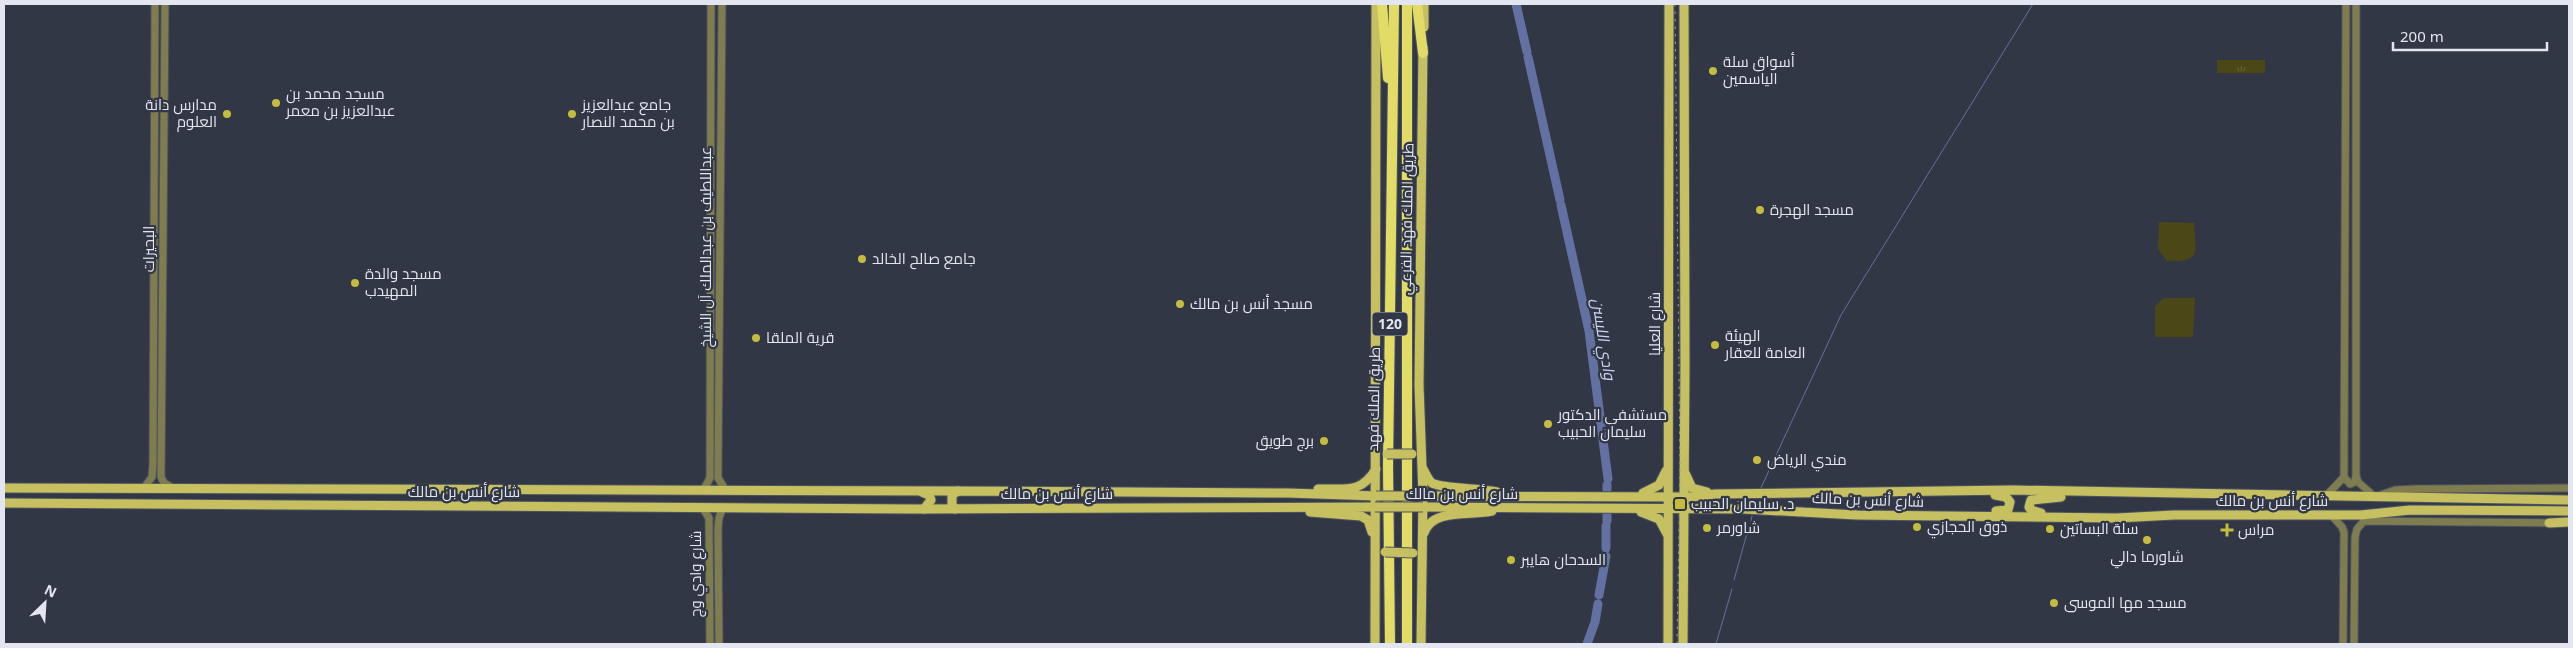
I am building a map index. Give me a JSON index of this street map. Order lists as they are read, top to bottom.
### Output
{
  "streets": {
    "highway": ["120", "طريق الملك فهد"],
    "main road": ["طريق الملك فهد الفرعي", "شارع العليا", "شارع أنس بن مالك"],
    "street": ["عبداللطيف بن عبدالملك آل الشيخ", "البحيرات", "شارع وادي وج"]
  },
  "crossings": [
    ["طريق الملك فهد الفرعي", "شارع أنس بن مالك"],
    ["عبداللطيف بن عبدالملك آل الشيخ", "شارع أنس بن مالك"],
    ["البحيرات", "شارع أنس بن مالك"],
    ["شارع العليا", "شارع أنس بن مالك"],
    ["شارع أنس بن مالك", "شارع وادي وج"]
  ],
  "water": ["وادي الليسن"],
  "places": {
    "other": [
      "أسواق سلة الياسمين",
      "مسجد محمد بن عبدالعزيز بن معمر",
      "مدارس دانة العلوم",
      "جامع عبدالعزيز بن محمد النصار",
      "مسجد الهجرة",
      "جامع صالح الخالد",
      "مسجد والدة المهيدب",
      "مسجد أنس بن مالك",
      "قرية الملقا",
      "الهيئة العامة للعقار",
      "مستشفى الدكتور سليمان الحبيب",
      "برج طويق",
      "مندي الرياض",
      "ذوق الحجازي",
      "شاورمر",
      "سلة البساتين",
      "شاورما دالي",
      "السدحان هايبر",
      "مسجد مها الموسى"
    ],
    "transit": ["د. سليمان الحبيب"],
    "health": ["مراس"]
  },
  "scale_bar": "200 m",
  "north": "top right"
}
